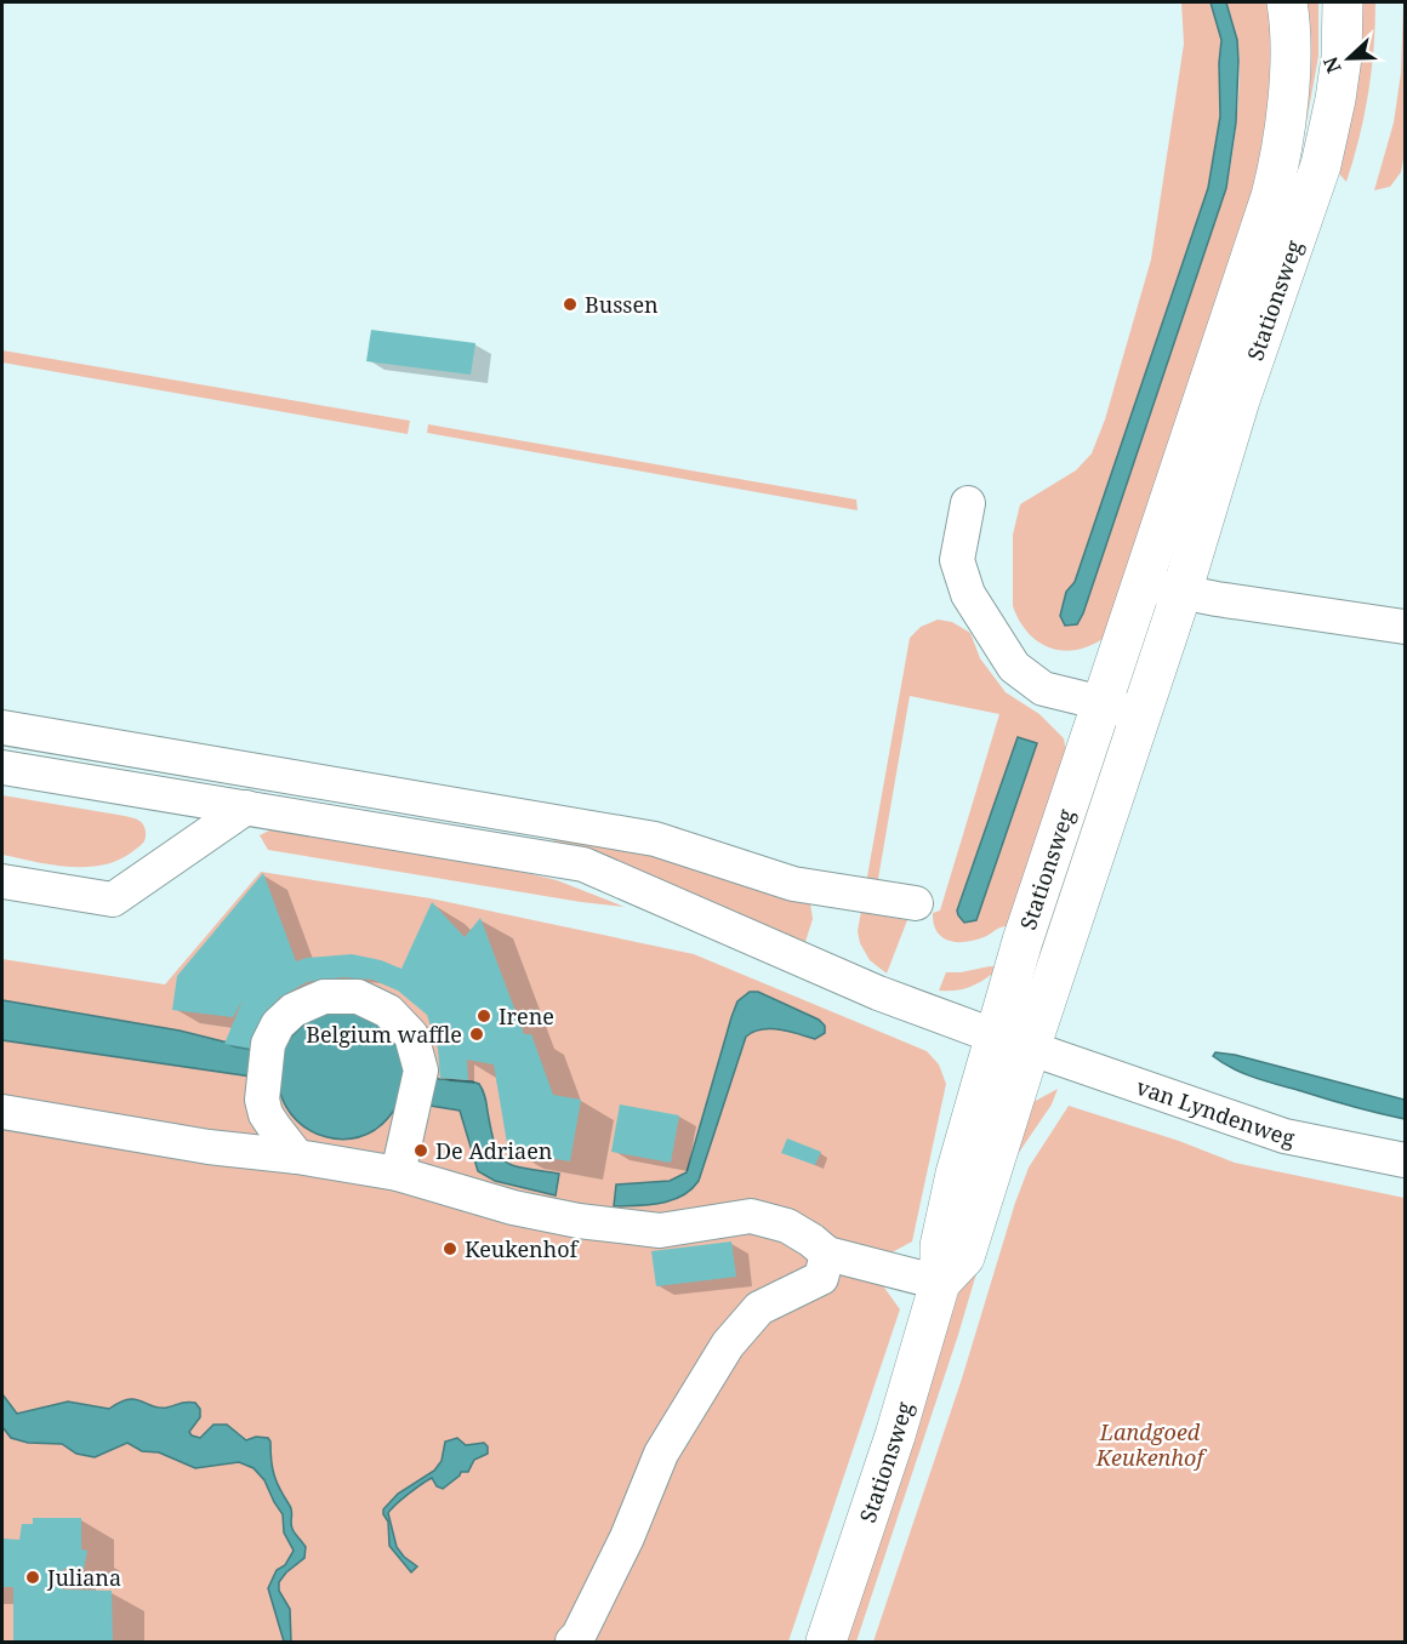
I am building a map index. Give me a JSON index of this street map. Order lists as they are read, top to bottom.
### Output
{
  "streets": {
    "main road": ["Stationsweg"],
    "street": ["van Lyndenweg"]
  },
  "crossings": [
    ["Stationsweg", "van Lyndenweg"]
  ],
  "parks": ["Landgoed Keukenhof"],
  "places": [
    "Bussen",
    "Irene",
    "Belgium waffle",
    "De Adriaen",
    "Keukenhof",
    "Juliana"
  ],
  "north": "left"
}
